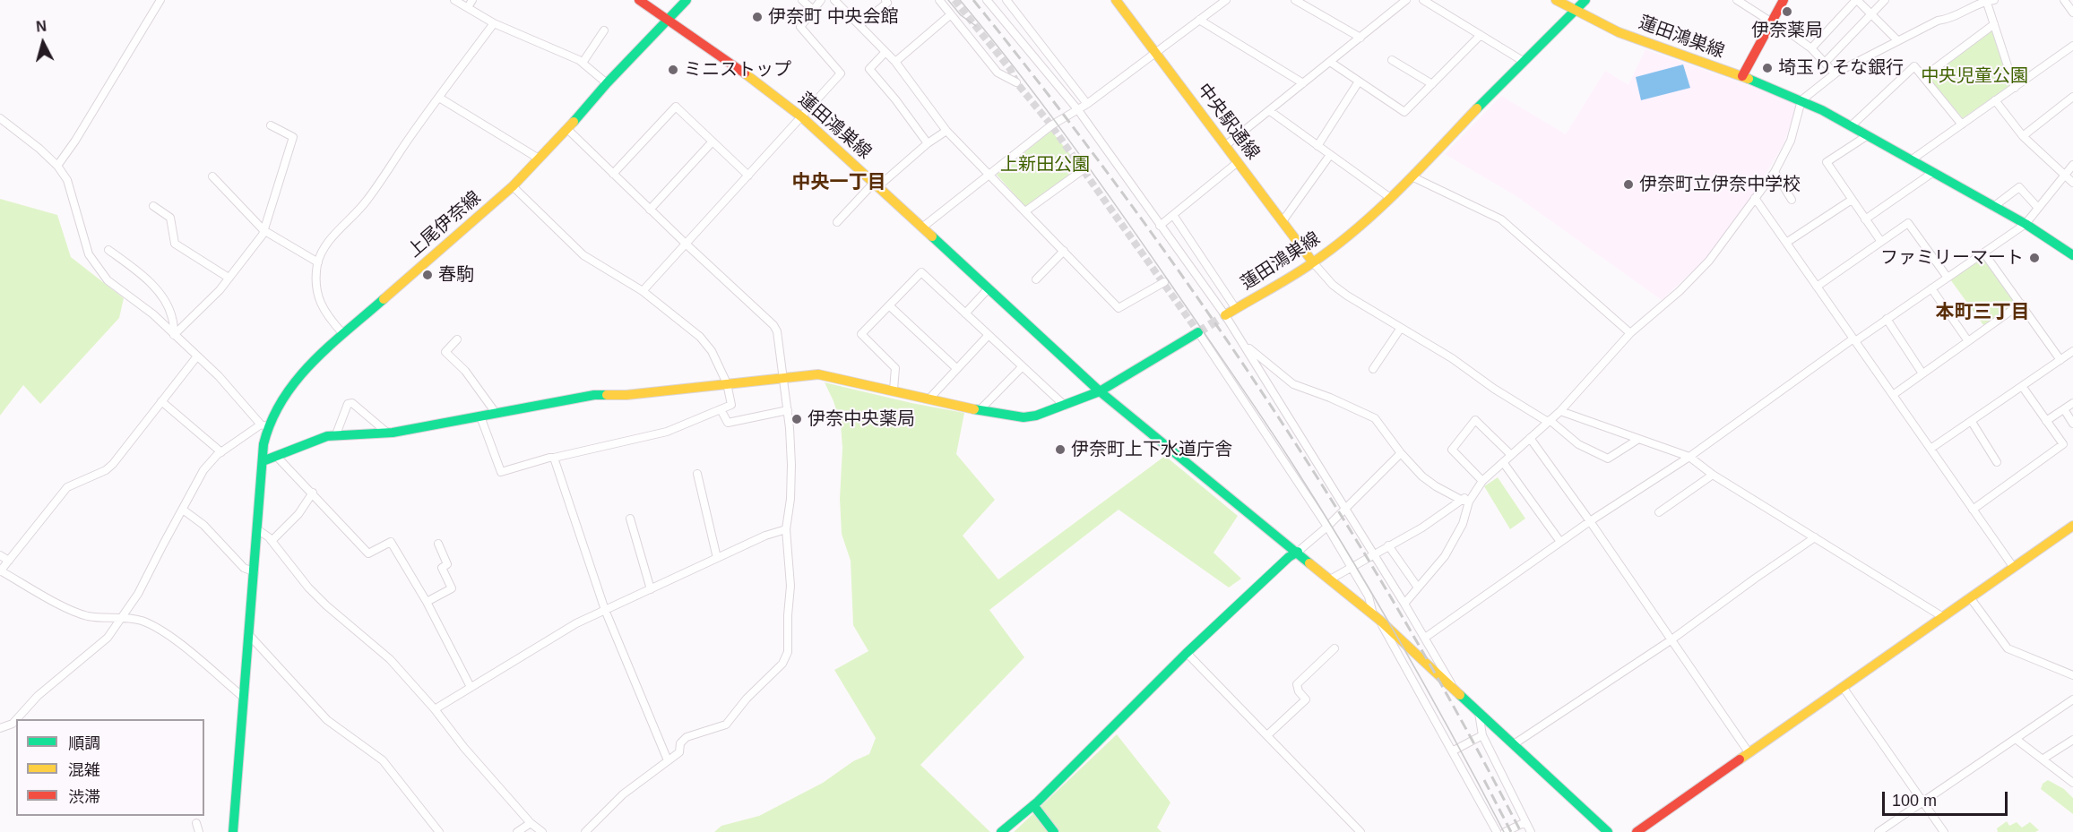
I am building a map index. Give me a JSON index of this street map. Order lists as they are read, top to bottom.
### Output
{
  "streets": {
    "street": ["蓮田鴻巣線", "中央駅通線", "上尾伊奈線"]
  },
  "crossings": [
    ["蓮田鴻巣線", "中央駅通線"],
    ["蓮田鴻巣線", "上尾伊奈線"]
  ],
  "districts": ["中央一丁目", "本町三丁目"],
  "parks": ["中央児童公園", "上新田公園"],
  "places": [
    "伊奈薬局",
    "伊奈町 中央会館",
    "埼玉りそな銀行",
    "ミニストップ",
    "伊奈町立伊奈中学校",
    "ファミリーマート",
    "春駒",
    "伊奈中央薬局",
    "伊奈町上下水道庁舎"
  ],
  "legend": ["順調", "混雑", "渋滞"],
  "scale_bar": "100 m",
  "north": "top"
}
